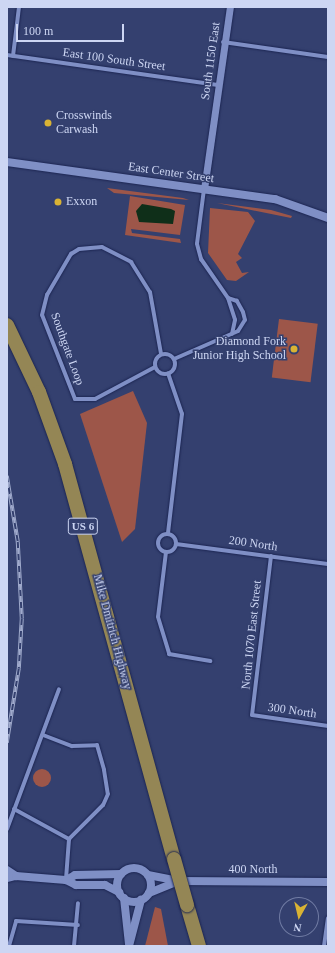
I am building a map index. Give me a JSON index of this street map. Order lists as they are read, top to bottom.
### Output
{
  "streets": {
    "highway": ["US 6", "Mike Dmitrich Highway"],
    "main road": ["East Center Street", "400 North"],
    "street": [
      "East 100 South Street",
      "South 1150 East",
      "Southgate Loop",
      "200 North",
      "North 1070 East Street",
      "300 North"
    ]
  },
  "crossings": [
    ["East 100 South Street", "South 1150 East"],
    ["South 1150 East", "East Center Street"],
    ["200 North", "North 1070 East Street"],
    ["North 1070 East Street", "300 North"]
  ],
  "places": ["Crosswinds Carwash", "Exxon", "Diamond Fork Junior High School"],
  "scale_bar": "100 m",
  "north": "bottom"
}
